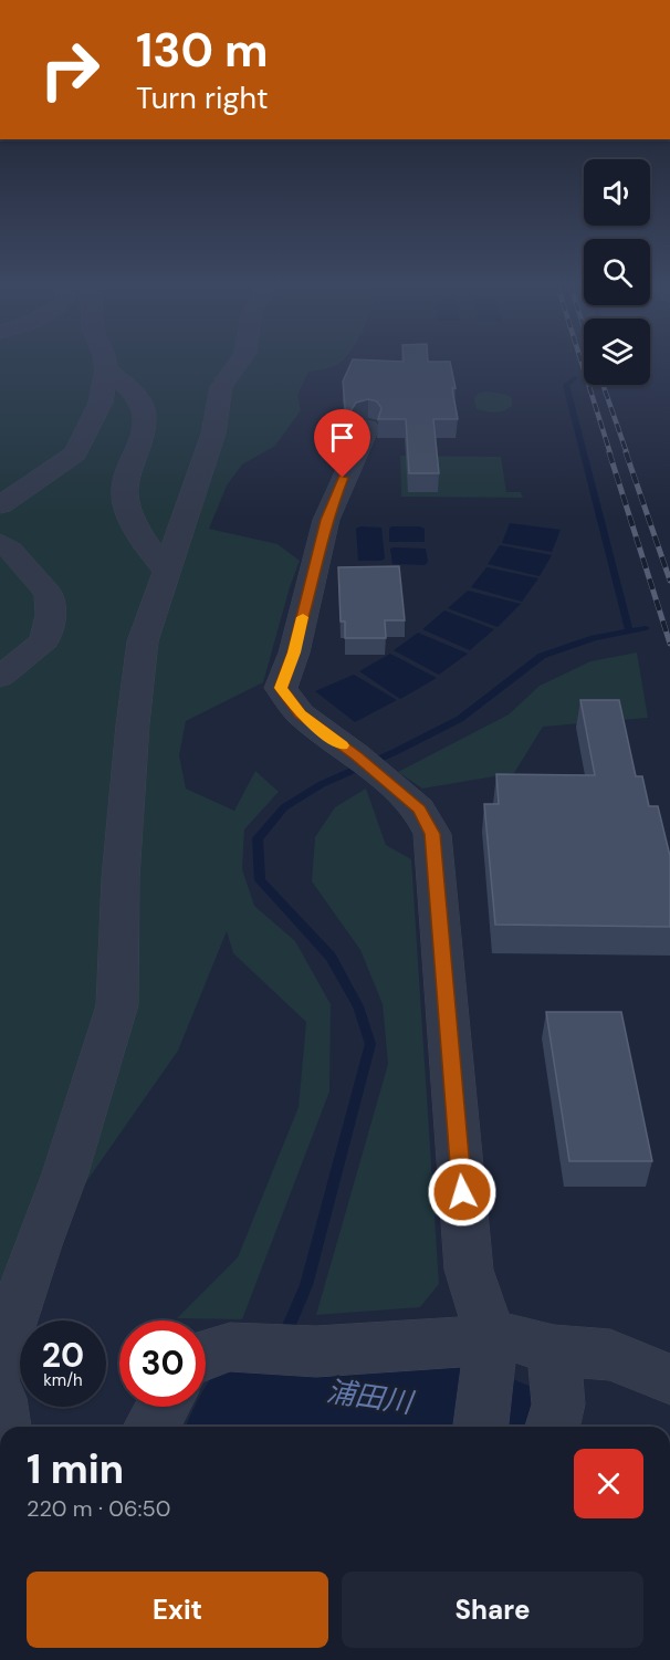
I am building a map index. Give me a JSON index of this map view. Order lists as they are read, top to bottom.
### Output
{
  "water": ["浦田川"],
  "page": {
    "turn": ["130 m", "Turn right"],
    "speed": "20 km/h",
    "limit": "30",
    "heading": ["1 min", "220 m · 06:50"],
    "buttons": ["Exit", "Share"]
  }
}
